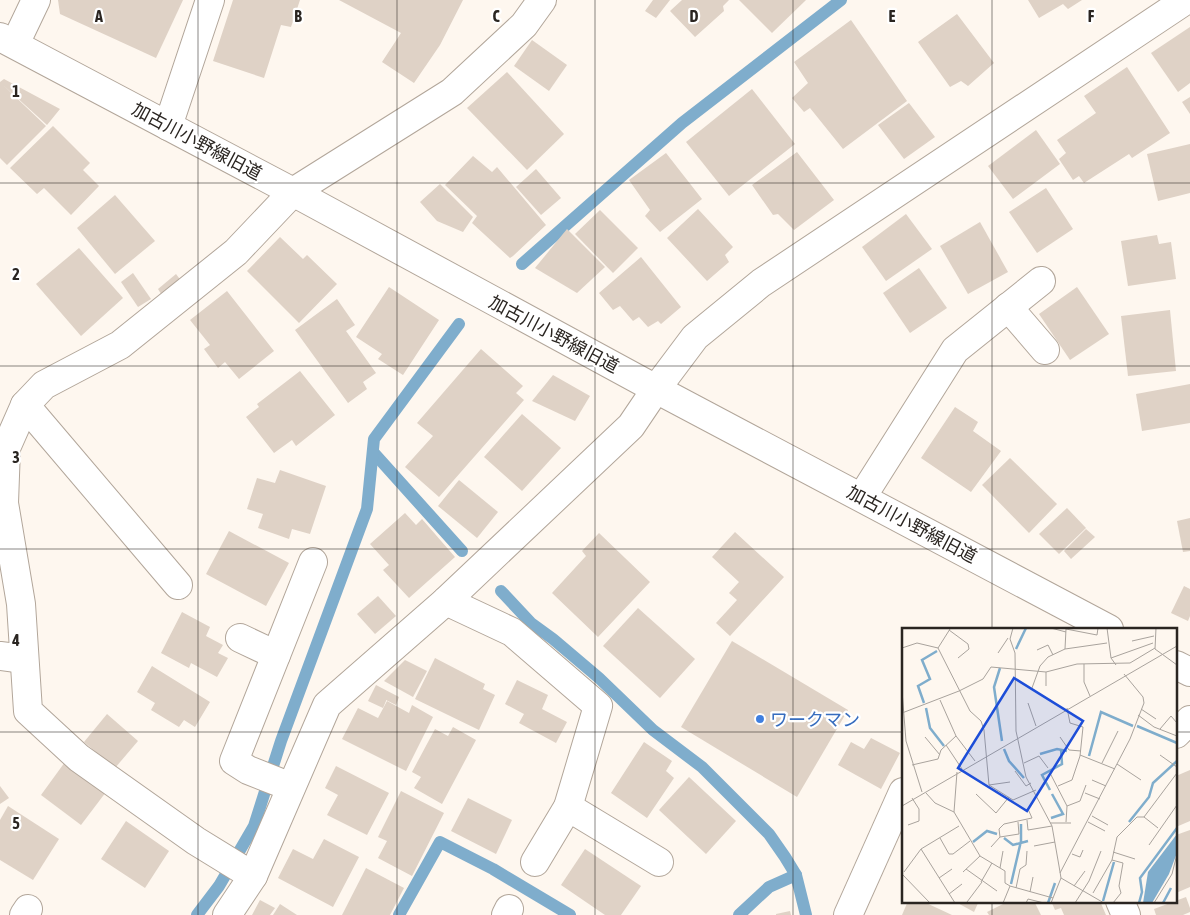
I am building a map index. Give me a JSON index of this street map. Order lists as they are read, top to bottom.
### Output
{
  "streets": {
    "street": ["加古川小野線旧道"]
  },
  "places": ["ワークマン"],
  "grid": {
    "columns": [
      "A",
      "B",
      "C",
      "D",
      "E",
      "F"
    ],
    "rows": [
      "1",
      "2",
      "3",
      "4",
      "5"
    ]
  }
}
